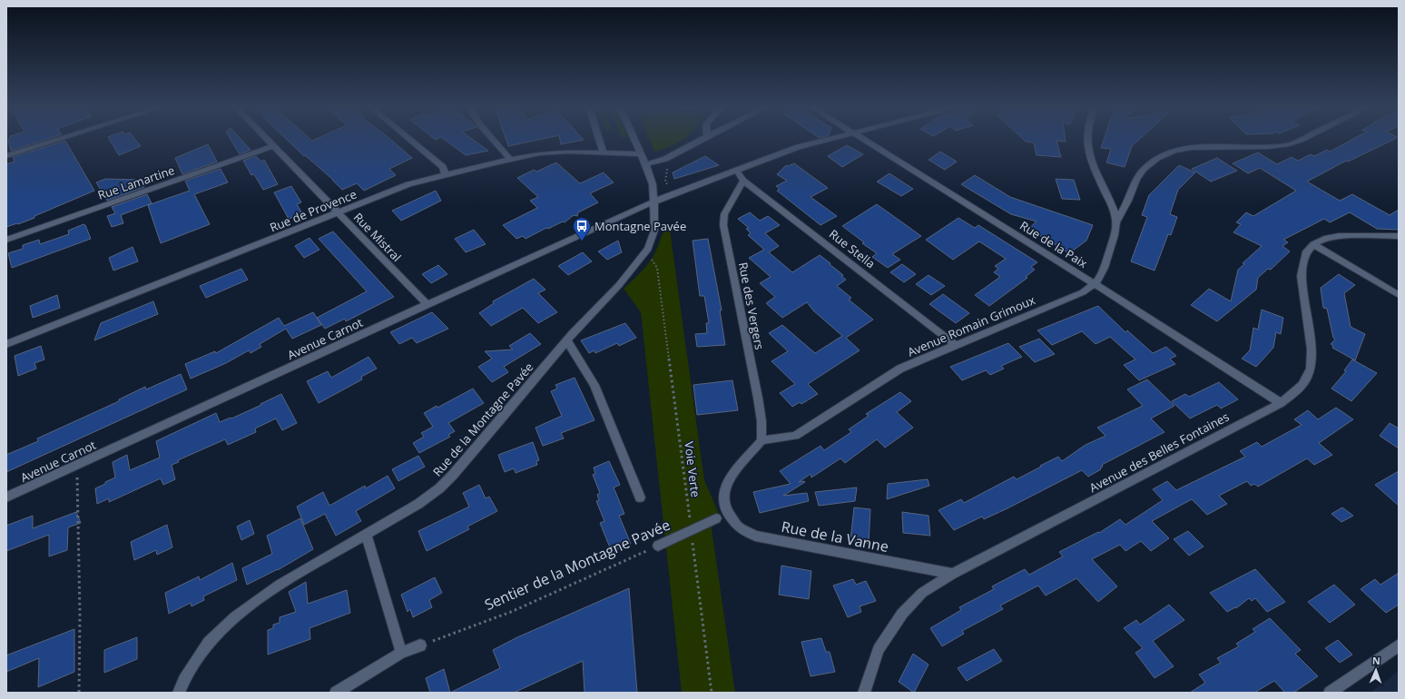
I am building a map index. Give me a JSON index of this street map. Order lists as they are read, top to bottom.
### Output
{
  "streets": {
    "street": [
      "Rue Lamartine",
      "Rue de Provence",
      "Rue Mistral",
      "Rue de la Paix",
      "Rue Stella",
      "Rue des Vergers",
      "Avenue Romain Grimoux",
      "Avenue Carnot",
      "Rue de la Montagne Pavée",
      "Avenue des Belles Fontaines",
      "Rue de la Vanne",
      "Sentier de la Montagne Pavée"
    ],
    "path": ["Voie Verte"]
  },
  "crossings": [
    ["Rue Lamartine", "Rue Mistral"],
    ["Rue de Provence", "Rue Mistral"],
    ["Rue de Provence", "Rue de la Montagne Pavée"],
    ["Rue Mistral", "Avenue Carnot"],
    ["Rue de la Paix", "Avenue Romain Grimoux"],
    ["Rue de la Paix", "Avenue des Belles Fontaines"],
    ["Rue Stella", "Rue des Vergers"],
    ["Rue Stella", "Avenue Romain Grimoux"],
    ["Rue Stella", "Avenue Carnot"],
    ["Rue des Vergers", "Avenue Romain Grimoux"],
    ["Rue des Vergers", "Rue de la Vanne"],
    ["Avenue Romain Grimoux", "Rue de la Vanne"],
    ["Avenue Carnot", "Rue de la Montagne Pavée"],
    ["Rue de la Montagne Pavée", "Voie Verte"],
    ["Avenue des Belles Fontaines", "Rue de la Vanne"],
    ["Voie Verte", "Sentier de la Montagne Pavée"]
  ],
  "places": {
    "bus stop": ["Montagne Pavée"]
  },
  "north": "top"
}
